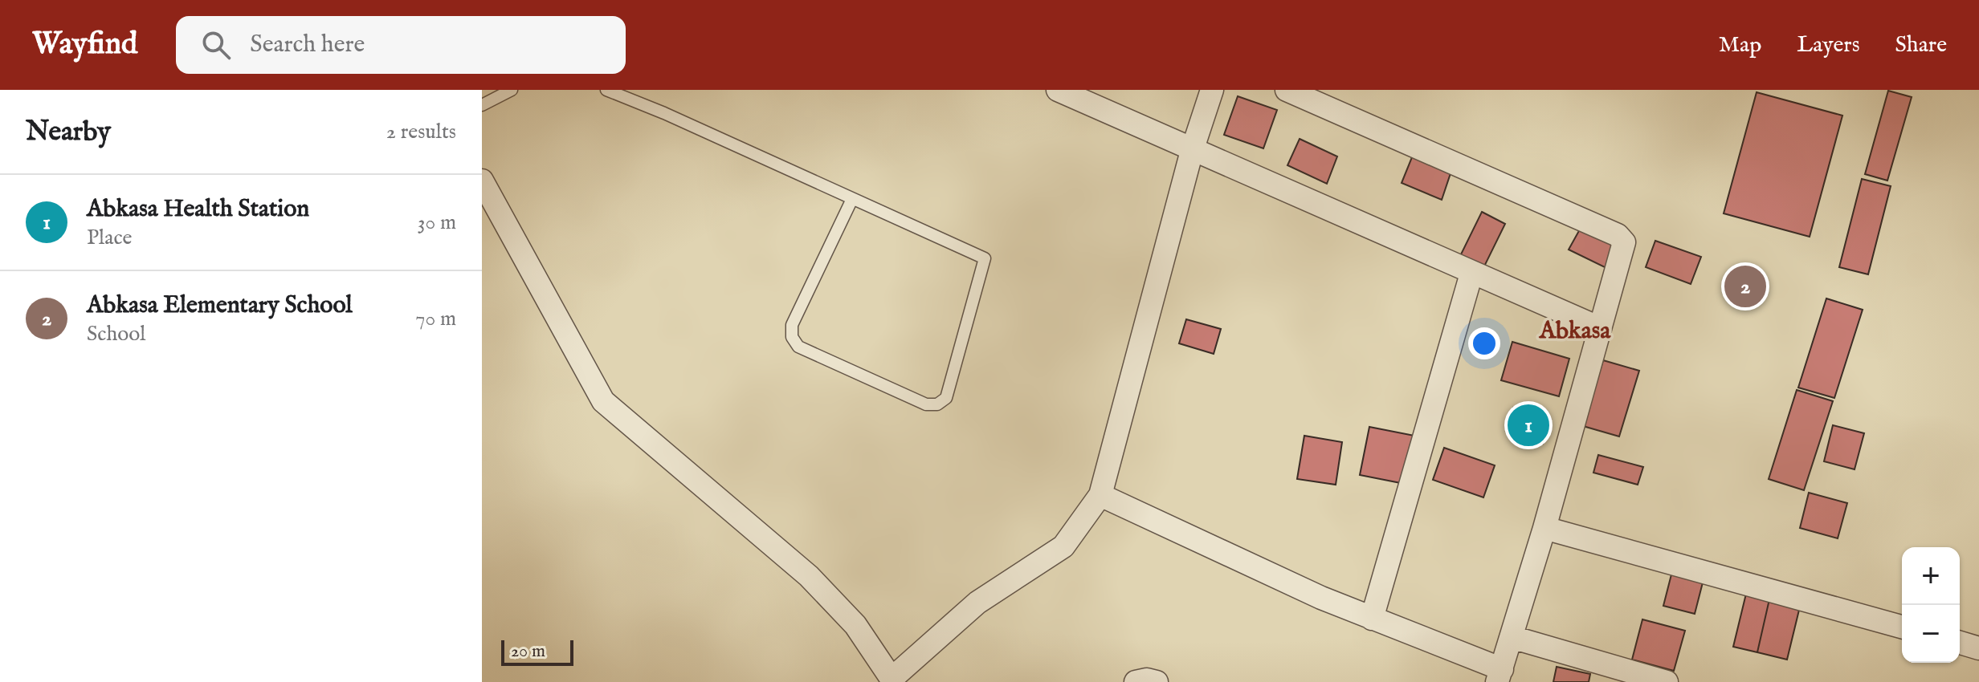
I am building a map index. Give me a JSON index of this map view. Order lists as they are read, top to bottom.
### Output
{
  "districts": ["Abkasa"],
  "scale_bar": "20 m",
  "page": {
    "header": "Wayfind",
    "search": "Search here",
    "nav": ["Map", "Layers", "Share"],
    "heading": ["Nearby", "2 results"],
    "list": [
      {
        "mark": "1",
        "name": "Abkasa Health Station",
        "note": "Place",
        "value": "30 m"
      },
      {
        "mark": "2",
        "name": "Abkasa Elementary School",
        "note": "School",
        "value": "70 m"
      }
    ],
    "pins": ["2", "1"],
    "map_buttons": ["+", "−"],
    "scale": "20 m"
  }
}
